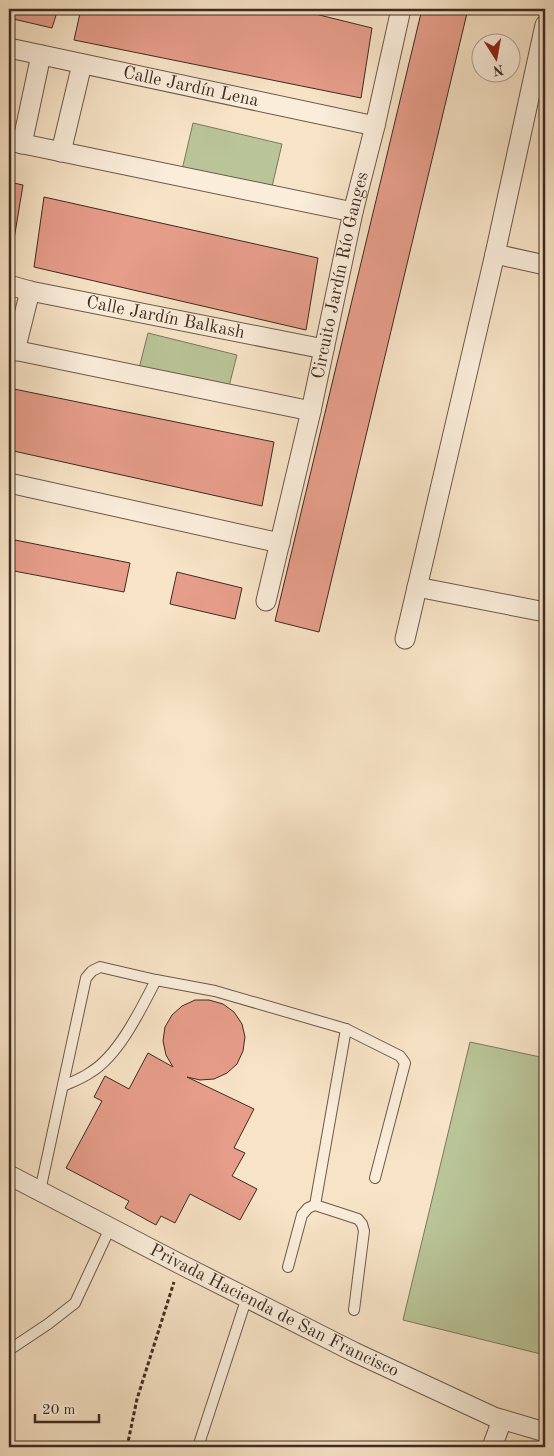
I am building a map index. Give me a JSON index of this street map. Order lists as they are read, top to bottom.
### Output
{
  "streets": {
    "street": [
      "Calle Jardín Lena",
      "Circuito Jardín Río Ganges",
      "Calle Jardín Balkash",
      "Privada Hacienda de San Francisco"
    ]
  },
  "crossings": [
    ["Calle Jardín Lena", "Circuito Jardín Río Ganges"],
    ["Circuito Jardín Río Ganges", "Calle Jardín Balkash"]
  ],
  "scale_bar": "20 m",
  "north": "bottom"
}
